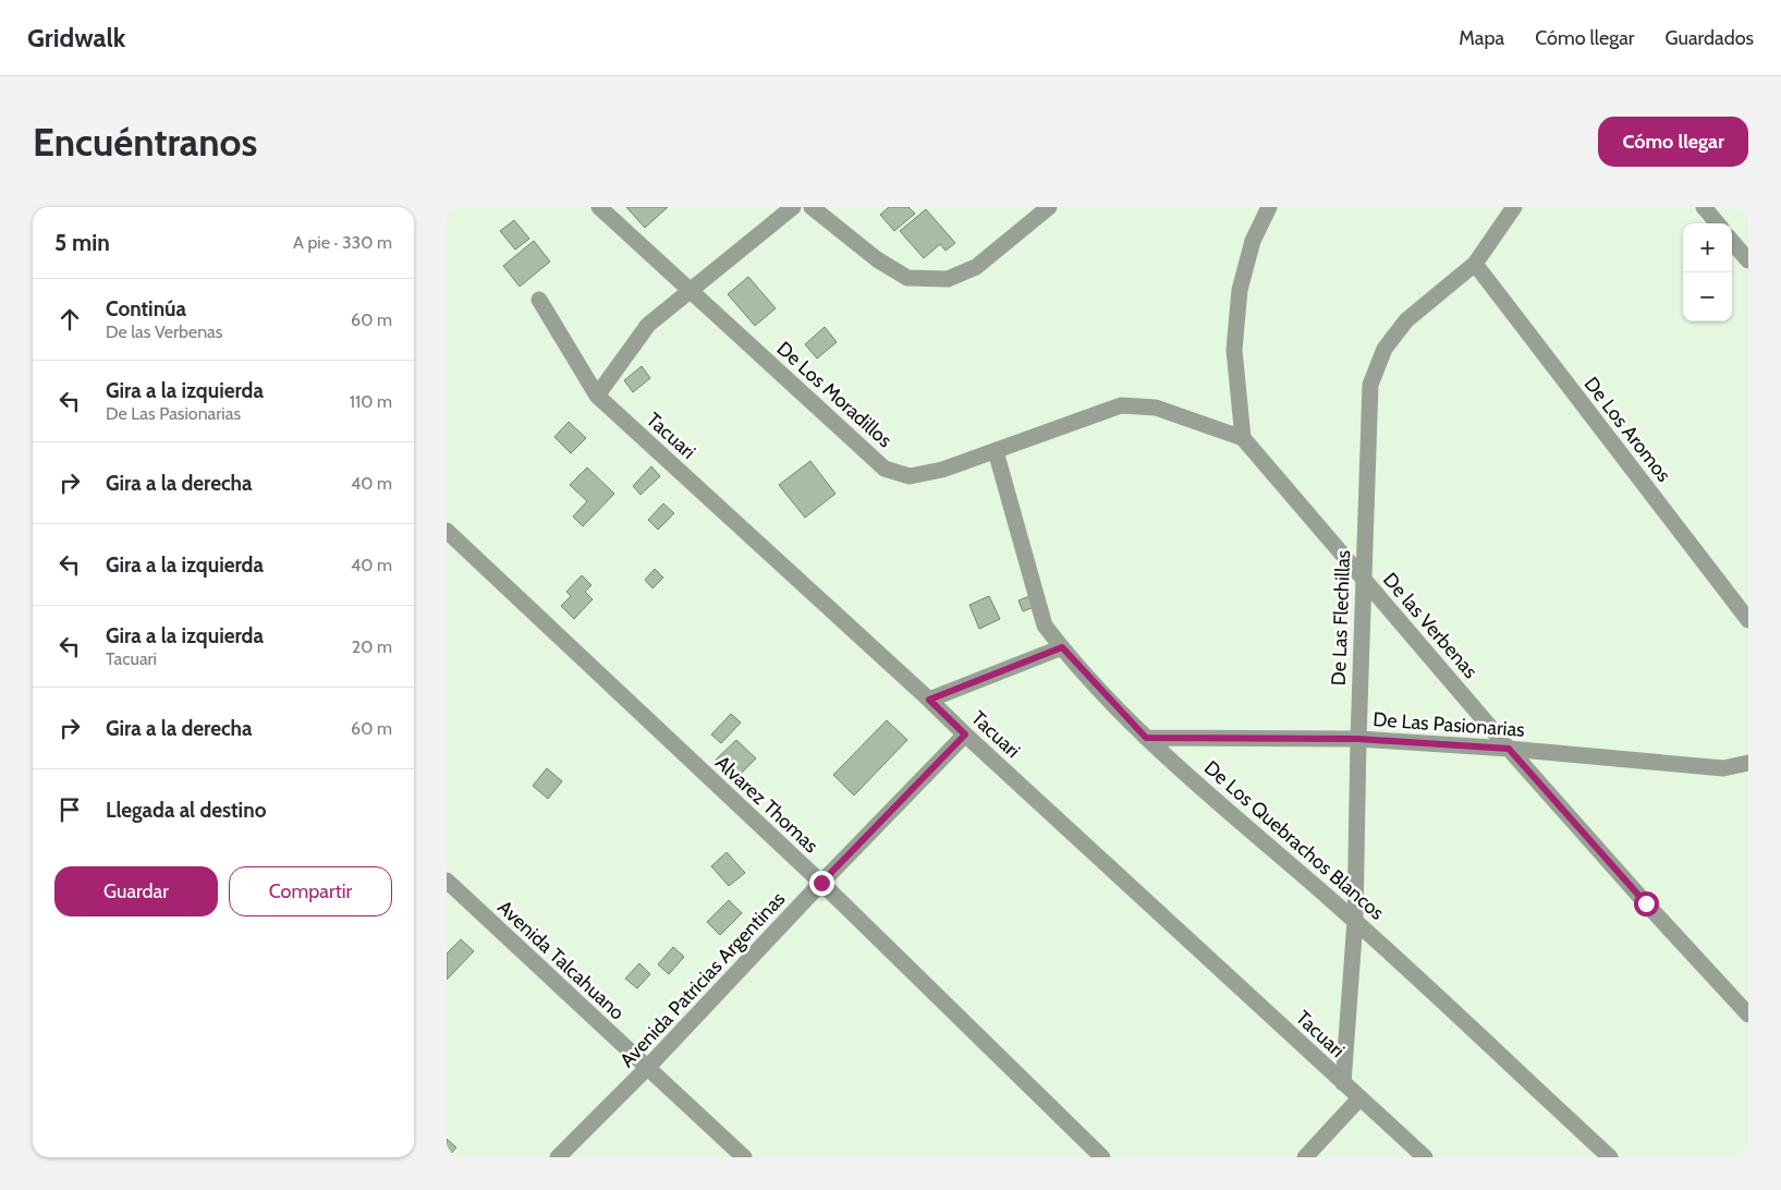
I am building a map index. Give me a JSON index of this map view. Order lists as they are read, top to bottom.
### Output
{
  "streets": {
    "street": [
      "De Los Moradillos",
      "De Los Aromos",
      "Tacuari",
      "De Las Flechillas",
      "De las Verbenas",
      "De Las Pasionarias",
      "Alvarez Thomas",
      "De Los Quebrachos Blancos",
      "Avenida Talcahuano",
      "Avenida Patricias Argentinas"
    ]
  },
  "crossings": [
    ["De Los Moradillos", "De las Verbenas"],
    ["De Los Moradillos", "De Los Quebrachos Blancos"],
    ["De Los Aromos", "De Las Flechillas"],
    ["Tacuari", "De Las Flechillas"],
    ["Tacuari", "Avenida Patricias Argentinas"],
    ["De Las Flechillas", "De las Verbenas"],
    ["De Las Flechillas", "De Las Pasionarias"],
    ["De Las Flechillas", "De Los Quebrachos Blancos"],
    ["De las Verbenas", "De Las Pasionarias"],
    ["De Las Pasionarias", "De Los Quebrachos Blancos"],
    ["Alvarez Thomas", "Avenida Patricias Argentinas"],
    ["Avenida Talcahuano", "Avenida Patricias Argentinas"]
  ],
  "page": {
    "header": "Gridwalk",
    "nav": ["Mapa", "Cómo llegar", "Guardados"],
    "buttons": [
      "Cómo llegar",
      ["Guardar", "Compartir"]
    ],
    "title": "Encuéntranos",
    "heading": ["5 min", "A pie · 330 m"],
    "map_buttons": ["+", "−"],
    "list": [
      ["Continúa", "De las Verbenas", "60 m"],
      ["Gira a la izquierda", "De Las Pasionarias", "110 m"],
      ["Gira a la derecha", "40 m"],
      ["Gira a la izquierda", "40 m"],
      ["Gira a la izquierda", "Tacuari", "20 m"],
      ["Gira a la derecha", "60 m"],
      "Llegada al destino"
    ]
  }
}
